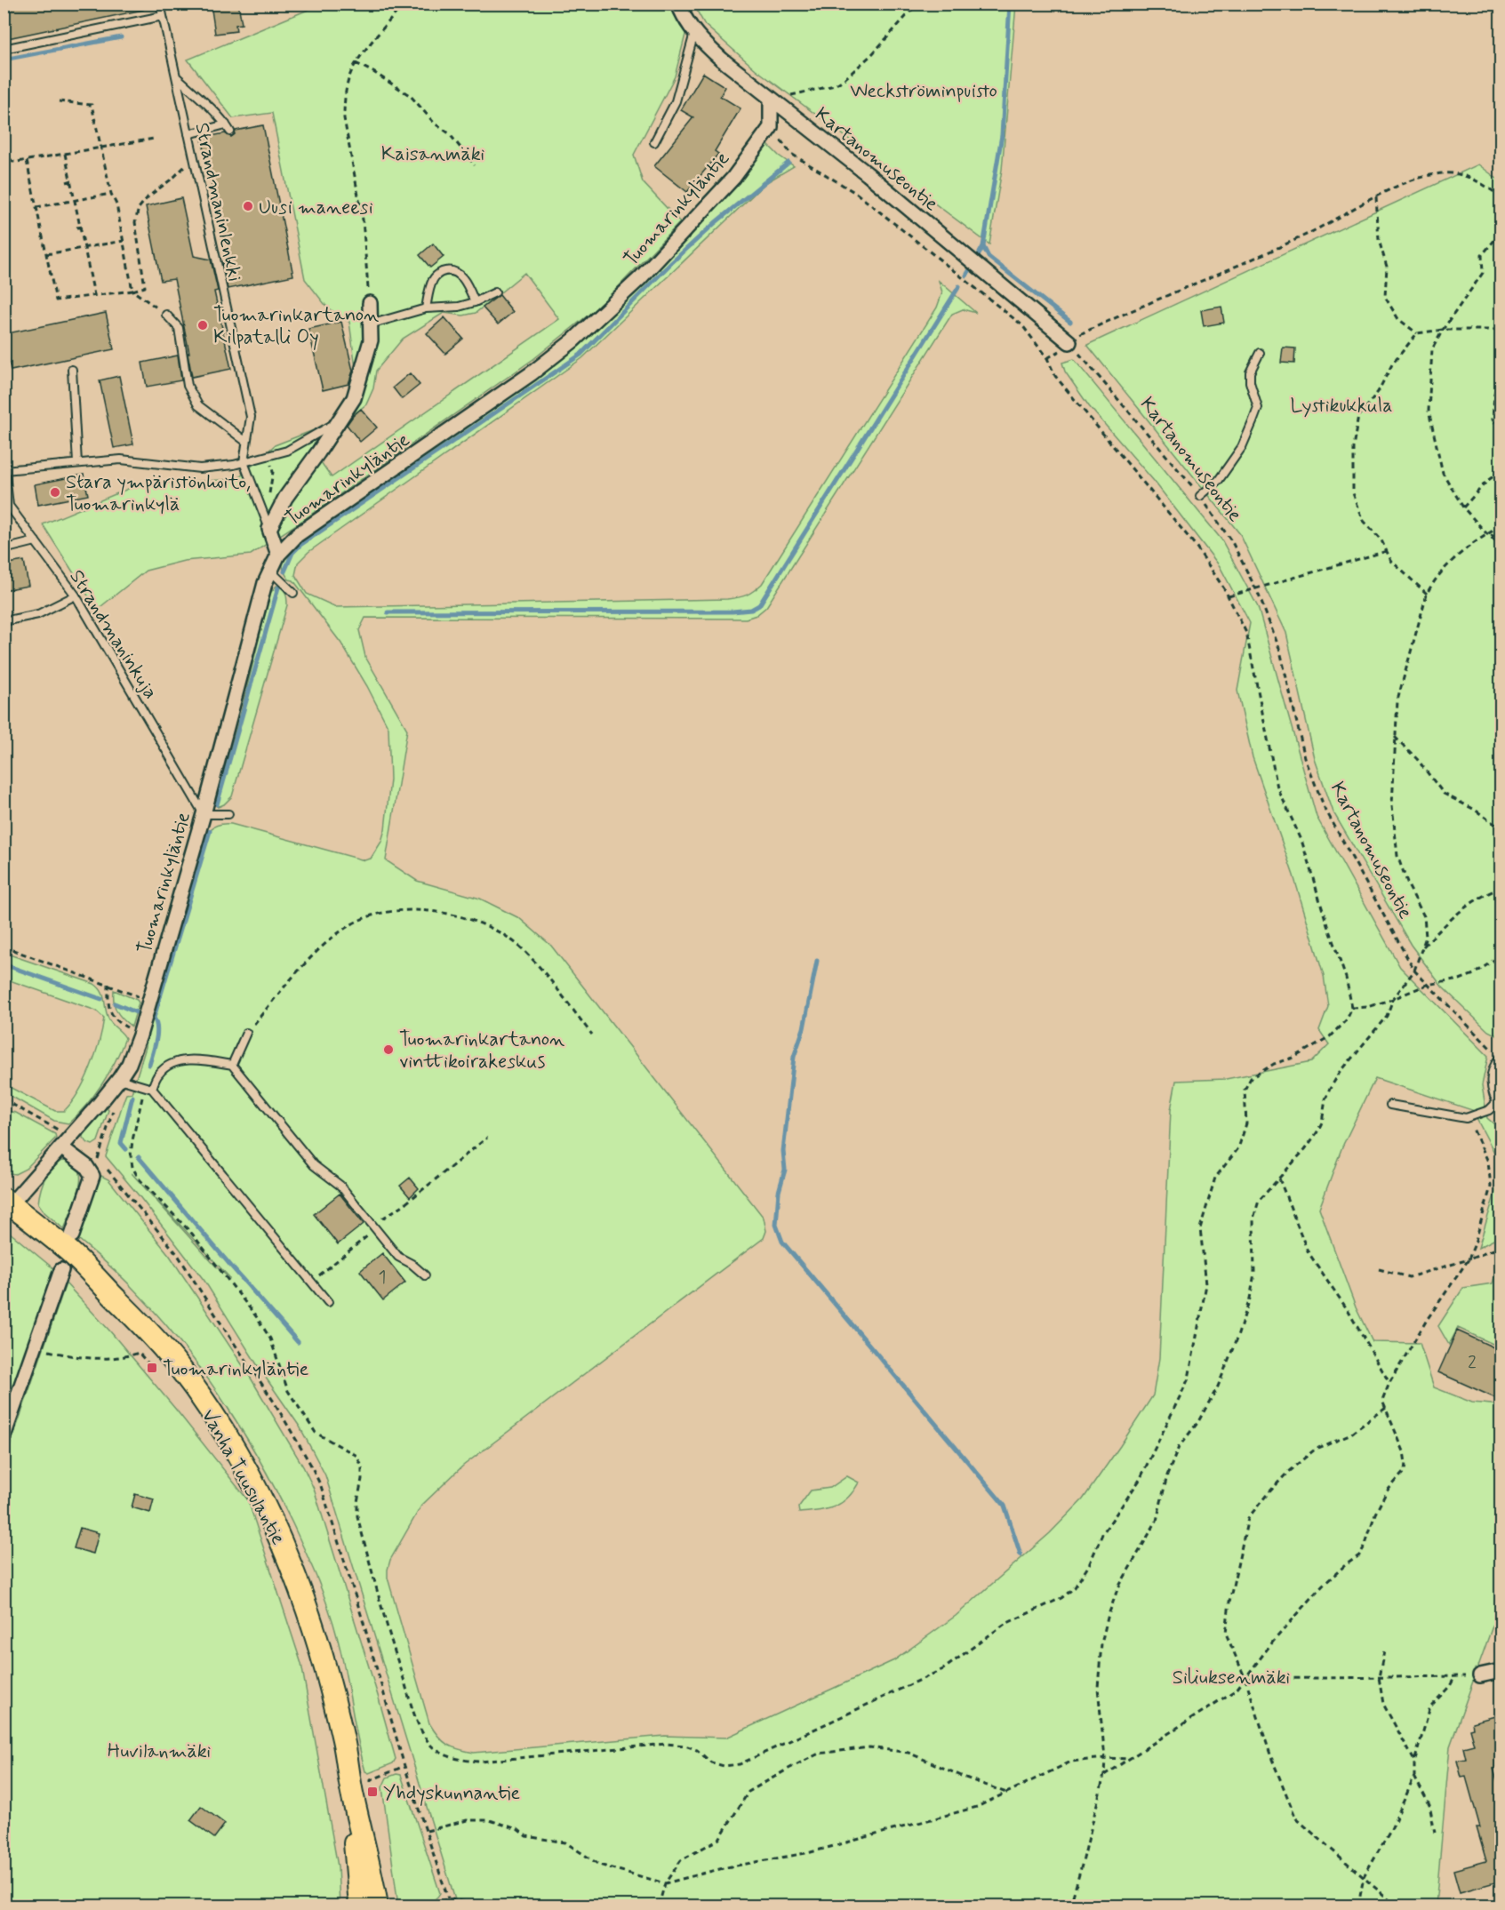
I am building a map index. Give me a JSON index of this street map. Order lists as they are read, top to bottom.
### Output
{
  "streets": {
    "main road": ["Vanha Tuusulantie"],
    "street": ["Kartanomuseontie", "Tuomarinkyläntie"],
    "lane": ["Strandmaninlenkki", "Strandmaninkuja"]
  },
  "crossings": [
    ["Tuomarinkyläntie", "Strandmaninkuja"],
    ["Tuomarinkyläntie", "Vanha Tuusulantie"]
  ],
  "parks": [
    "Weckströminpuisto",
    "Kaisanmäki",
    "Lystikukkula",
    "Siliuksenmäki",
    "Huvilanmäki"
  ],
  "places": {
    "other": [
      "Uusi maneesi",
      "Tuomarinkartanon Kilpatalli Oy",
      "Stara ympäristönhoito, Tuomarinkylä",
      "Tuomarinkartanon vinttikoirakeskus"
    ],
    "transit": ["Tuomarinkyläntie", "Yhdyskunnantie"]
  },
  "house_numbers": ["1", "2"]
}
